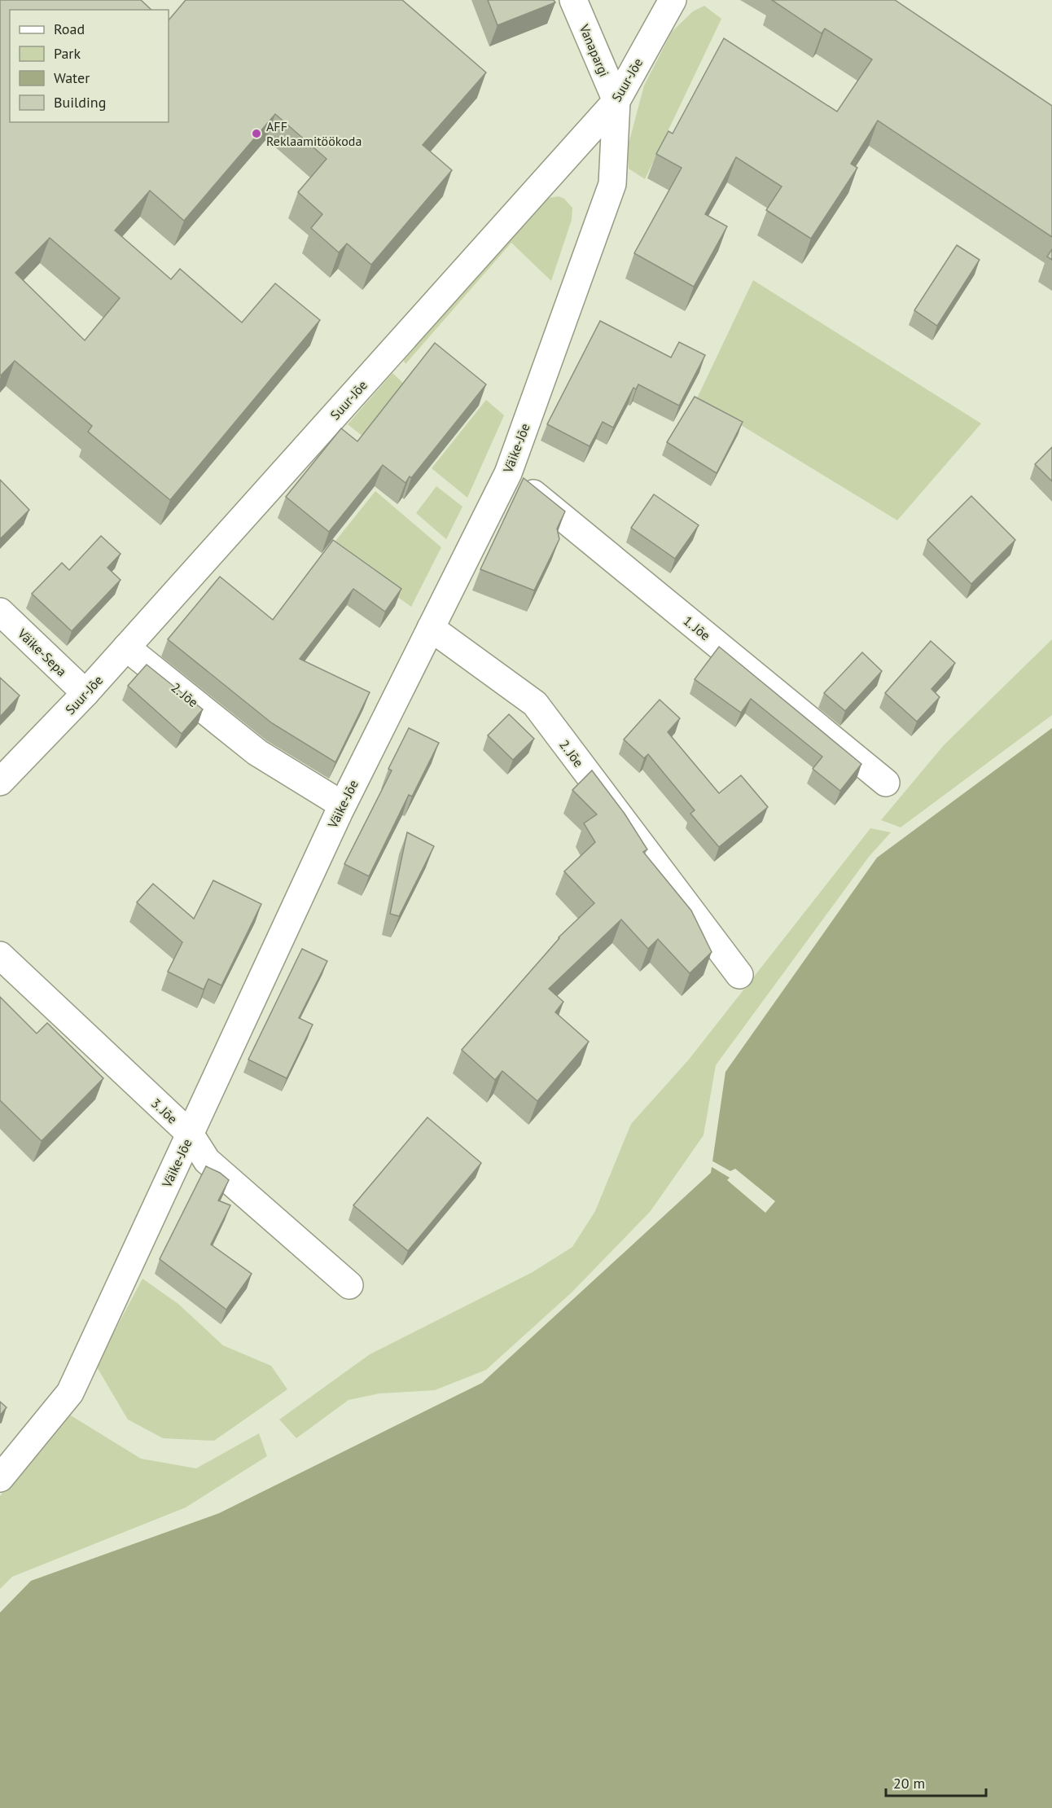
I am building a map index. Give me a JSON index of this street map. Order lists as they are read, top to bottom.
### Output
{
  "streets": {
    "street": [
      "Vanapargi",
      "Suur-Jõe",
      "Väike-Jõe",
      "1. Jõe",
      "Väike-Sepa",
      "2. Jõe",
      "3. Jõe"
    ]
  },
  "crossings": [
    ["Vanapargi", "Suur-Jõe"],
    ["Vanapargi", "Väike-Jõe"],
    ["Suur-Jõe", "Väike-Jõe"],
    ["Suur-Jõe", "Väike-Sepa"],
    ["Suur-Jõe", "2. Jõe"],
    ["Väike-Jõe", "1. Jõe"],
    ["Väike-Jõe", "2. Jõe"],
    ["Väike-Jõe", "3. Jõe"]
  ],
  "places": ["AFF Reklaamitöökoda"],
  "legend": [
    "Road",
    "Park",
    "Water",
    "Building"
  ],
  "scale_bar": "20 m"
}
